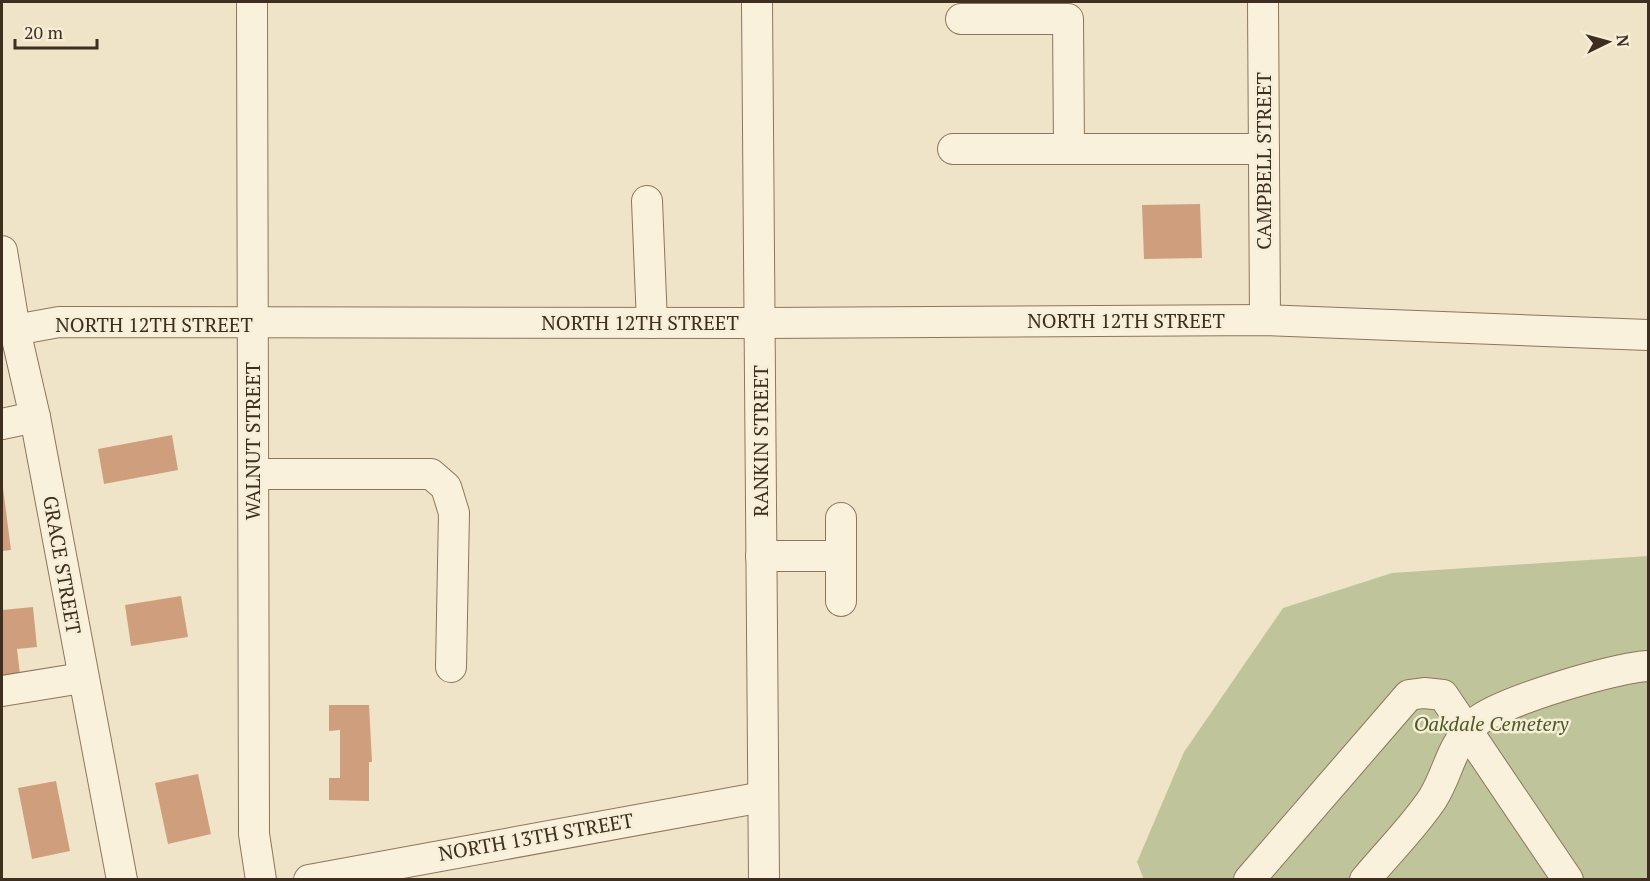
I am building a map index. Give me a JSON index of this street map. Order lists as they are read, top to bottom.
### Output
{
  "streets": {
    "street": [
      "CAMPBELL STREET",
      "NORTH 12TH STREET",
      "WALNUT STREET",
      "RANKIN STREET",
      "GRACE STREET",
      "NORTH 13TH STREET"
    ]
  },
  "crossings": [
    ["CAMPBELL STREET", "NORTH 12TH STREET"],
    ["NORTH 12TH STREET", "WALNUT STREET"],
    ["NORTH 12TH STREET", "RANKIN STREET"],
    ["NORTH 12TH STREET", "GRACE STREET"],
    ["RANKIN STREET", "NORTH 13TH STREET"]
  ],
  "parks": ["Oakdale Cemetery"],
  "scale_bar": "20 m",
  "north": "right"
}
